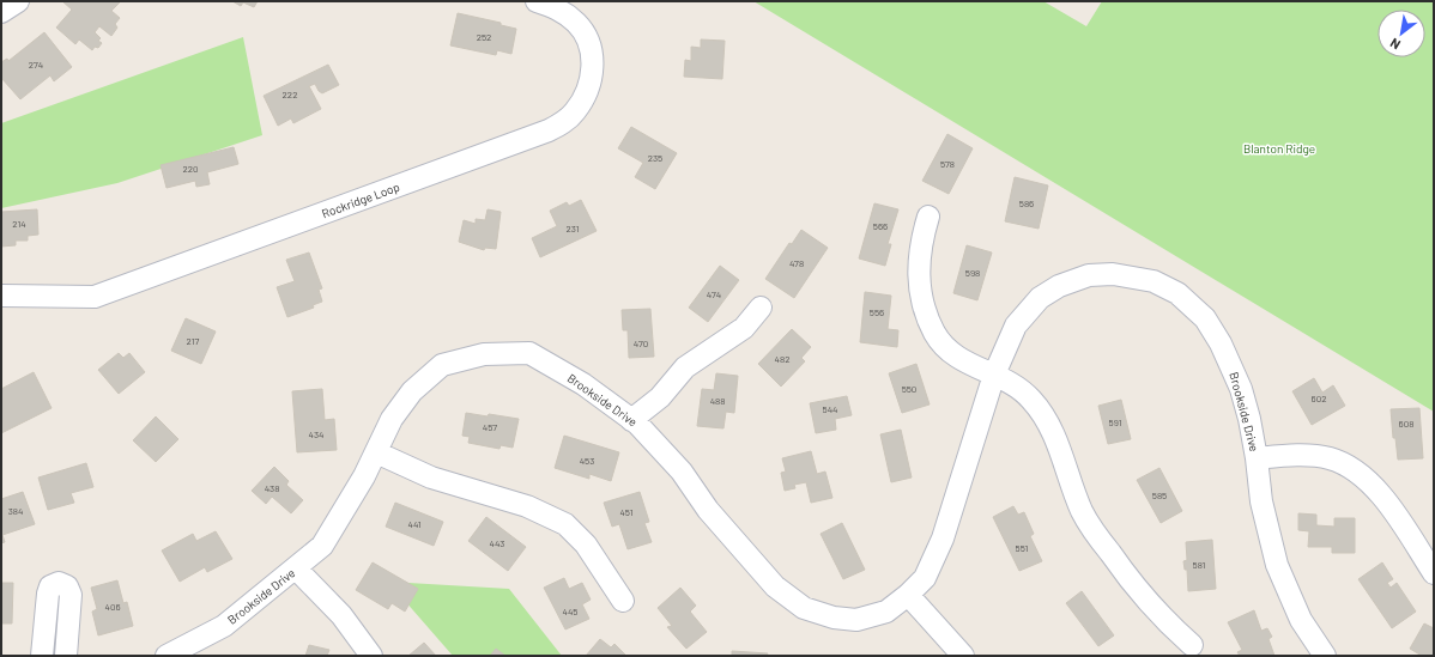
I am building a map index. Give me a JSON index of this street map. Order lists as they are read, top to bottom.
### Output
{
  "streets": {
    "street": ["Rockridge Loop", "Brookside Drive"]
  },
  "parks": ["Blanton Ridge"],
  "house_numbers": [
    "252",
    "274",
    "222",
    "235",
    "578",
    "220",
    "586",
    "214",
    "566",
    "231",
    "478",
    "598",
    "474",
    "556",
    "217",
    "470",
    "482",
    "550",
    "602",
    "488",
    "544",
    "591",
    "608",
    "457",
    "434",
    "453",
    "438",
    "585",
    "384",
    "451",
    "441",
    "443",
    "551",
    "581",
    "406",
    "445"
  ],
  "north": "bottom left"
}
